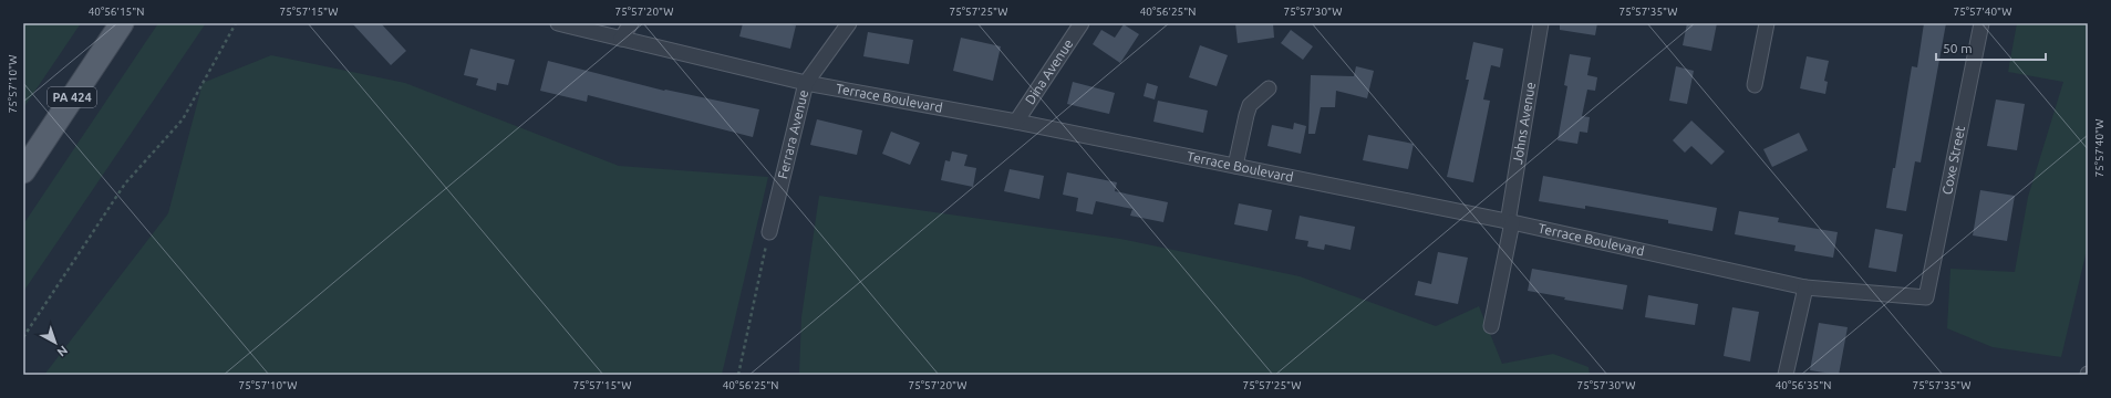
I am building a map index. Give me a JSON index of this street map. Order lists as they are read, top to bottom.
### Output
{
  "streets": {
    "main road": ["PA 424"],
    "street": [
      "Dina Avenue",
      "Terrace Boulevard",
      "Johns Avenue",
      "Ferrara Avenue",
      "Coxe Street"
    ]
  },
  "crossings": [
    ["Dina Avenue", "Terrace Boulevard"],
    ["Terrace Boulevard", "Johns Avenue"],
    ["Terrace Boulevard", "Ferrara Avenue"],
    ["Terrace Boulevard", "Coxe Street"]
  ],
  "scale_bar": "50 m",
  "north": "bottom right",
  "coordinates": [
    "40°56'15\"N",
    "75°57'15\"W",
    "75°57'20\"W",
    "75°57'25\"W",
    "40°56'25\"N",
    "75°57'30\"W",
    "75°57'35\"W",
    "75°57'40\"W",
    "75°57'10\"W",
    "40°56'35\"N"
  ]
}
